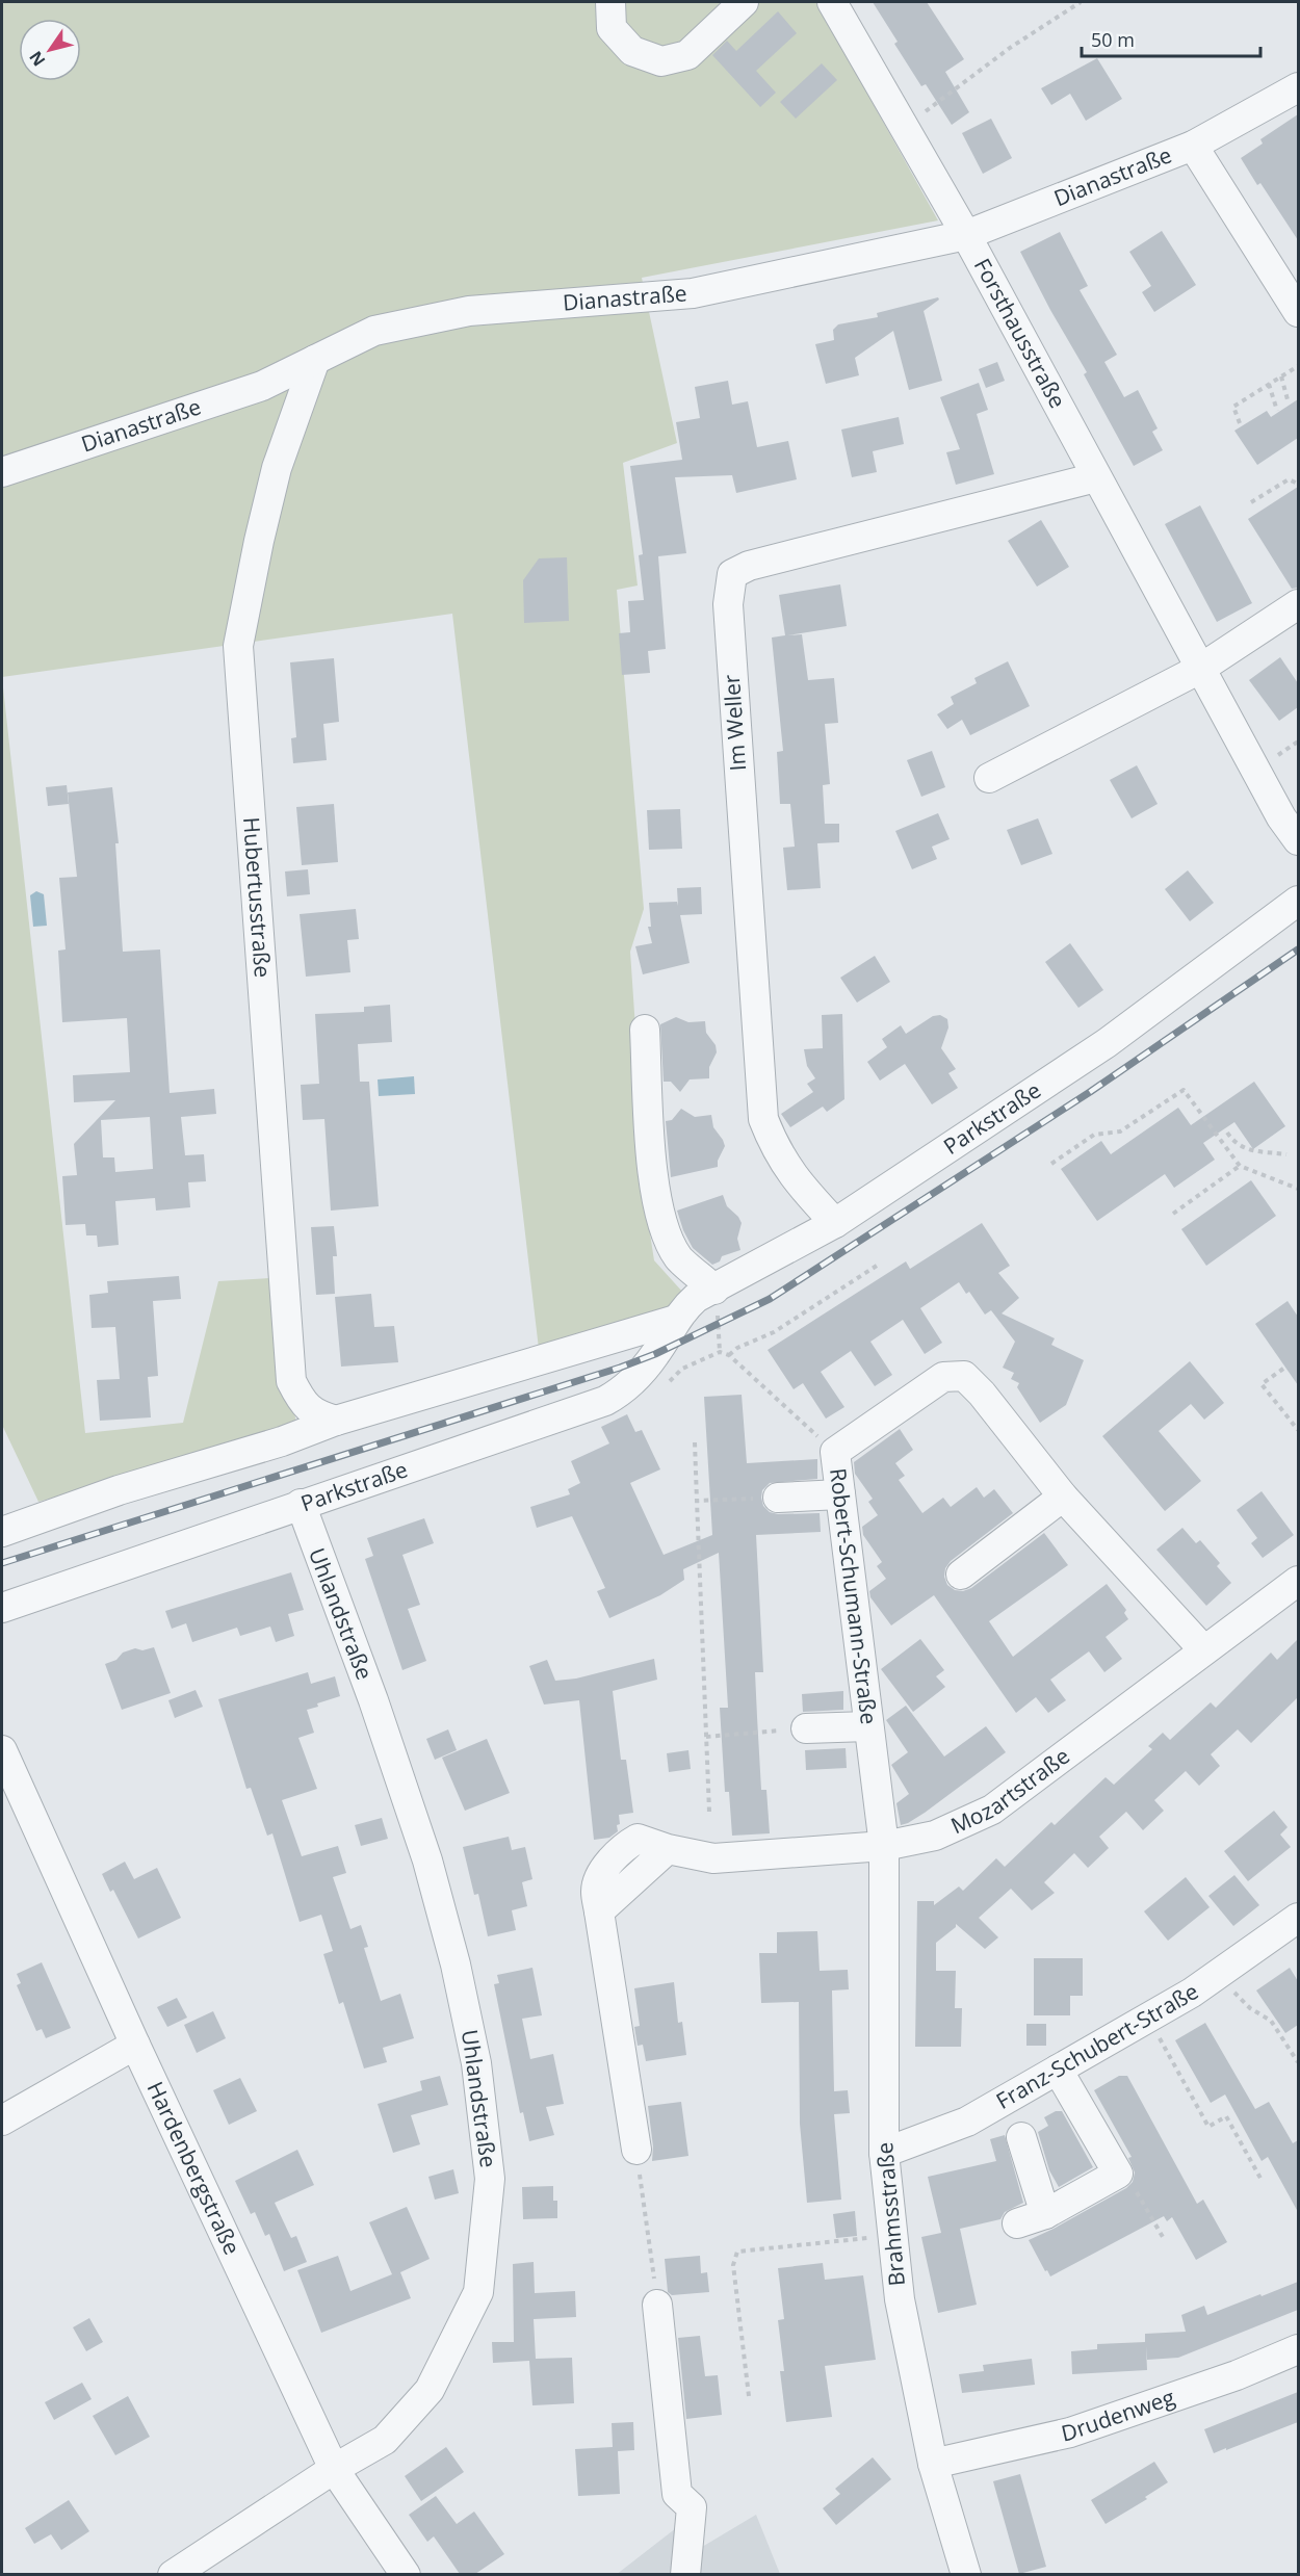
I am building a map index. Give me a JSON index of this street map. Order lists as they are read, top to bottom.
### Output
{
  "streets": {
    "street": [
      "Dianastraße",
      "Forsthausstraße",
      "Im Weller",
      "Hubertusstraße",
      "Parkstraße",
      "Robert-Schumann-Straße",
      "Uhlandstraße",
      "Mozartstraße",
      "Franz-Schubert-Straße",
      "Hardenbergstraße",
      "Brahmsstraße",
      "Drudenweg"
    ]
  },
  "crossings": [
    ["Dianastraße", "Forsthausstraße"],
    ["Dianastraße", "Hubertusstraße"],
    ["Forsthausstraße", "Im Weller"],
    ["Im Weller", "Parkstraße"],
    ["Parkstraße", "Uhlandstraße"],
    ["Robert-Schumann-Straße", "Mozartstraße"],
    ["Robert-Schumann-Straße", "Brahmsstraße"],
    ["Uhlandstraße", "Hardenbergstraße"],
    ["Mozartstraße", "Brahmsstraße"],
    ["Franz-Schubert-Straße", "Brahmsstraße"],
    ["Brahmsstraße", "Drudenweg"]
  ],
  "scale_bar": "50 m",
  "north": "bottom left"
}
